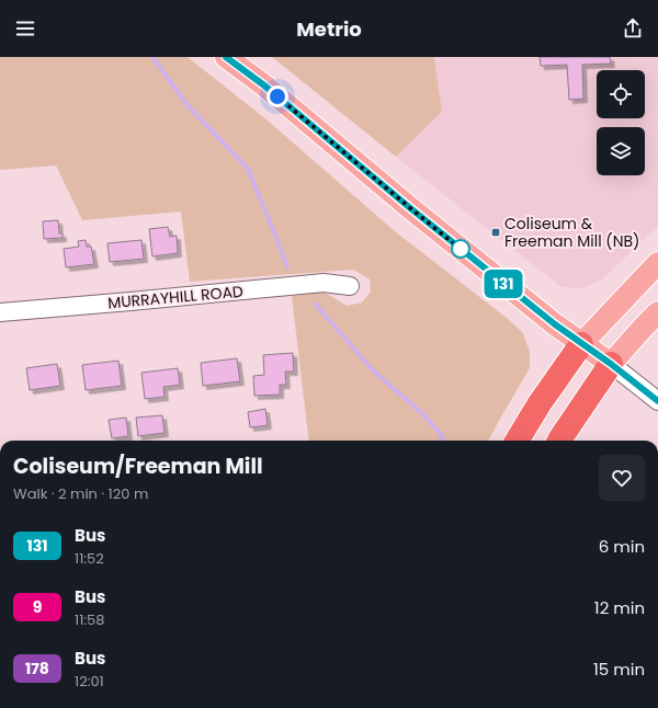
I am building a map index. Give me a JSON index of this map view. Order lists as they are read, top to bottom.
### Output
{
  "streets": {
    "street": ["MURRAYHILL ROAD"]
  },
  "places": {
    "transit": ["Coliseum & Freeman Mill (NB)"]
  },
  "lines": ["bus line 131"],
  "page": {
    "header": "Metrio",
    "on_map": "131",
    "heading": ["Coliseum/Freeman Mill", "Walk · 2 min · 120 m"],
    "list": [
      {
        "mark": "131",
        "name": "Bus",
        "note": "11:52",
        "value": "6 min"
      },
      {
        "mark": "9",
        "name": "Bus",
        "note": "11:58",
        "value": "12 min"
      },
      {
        "mark": "178",
        "name": "Bus",
        "note": "12:01",
        "value": "15 min"
      }
    ]
  }
}
